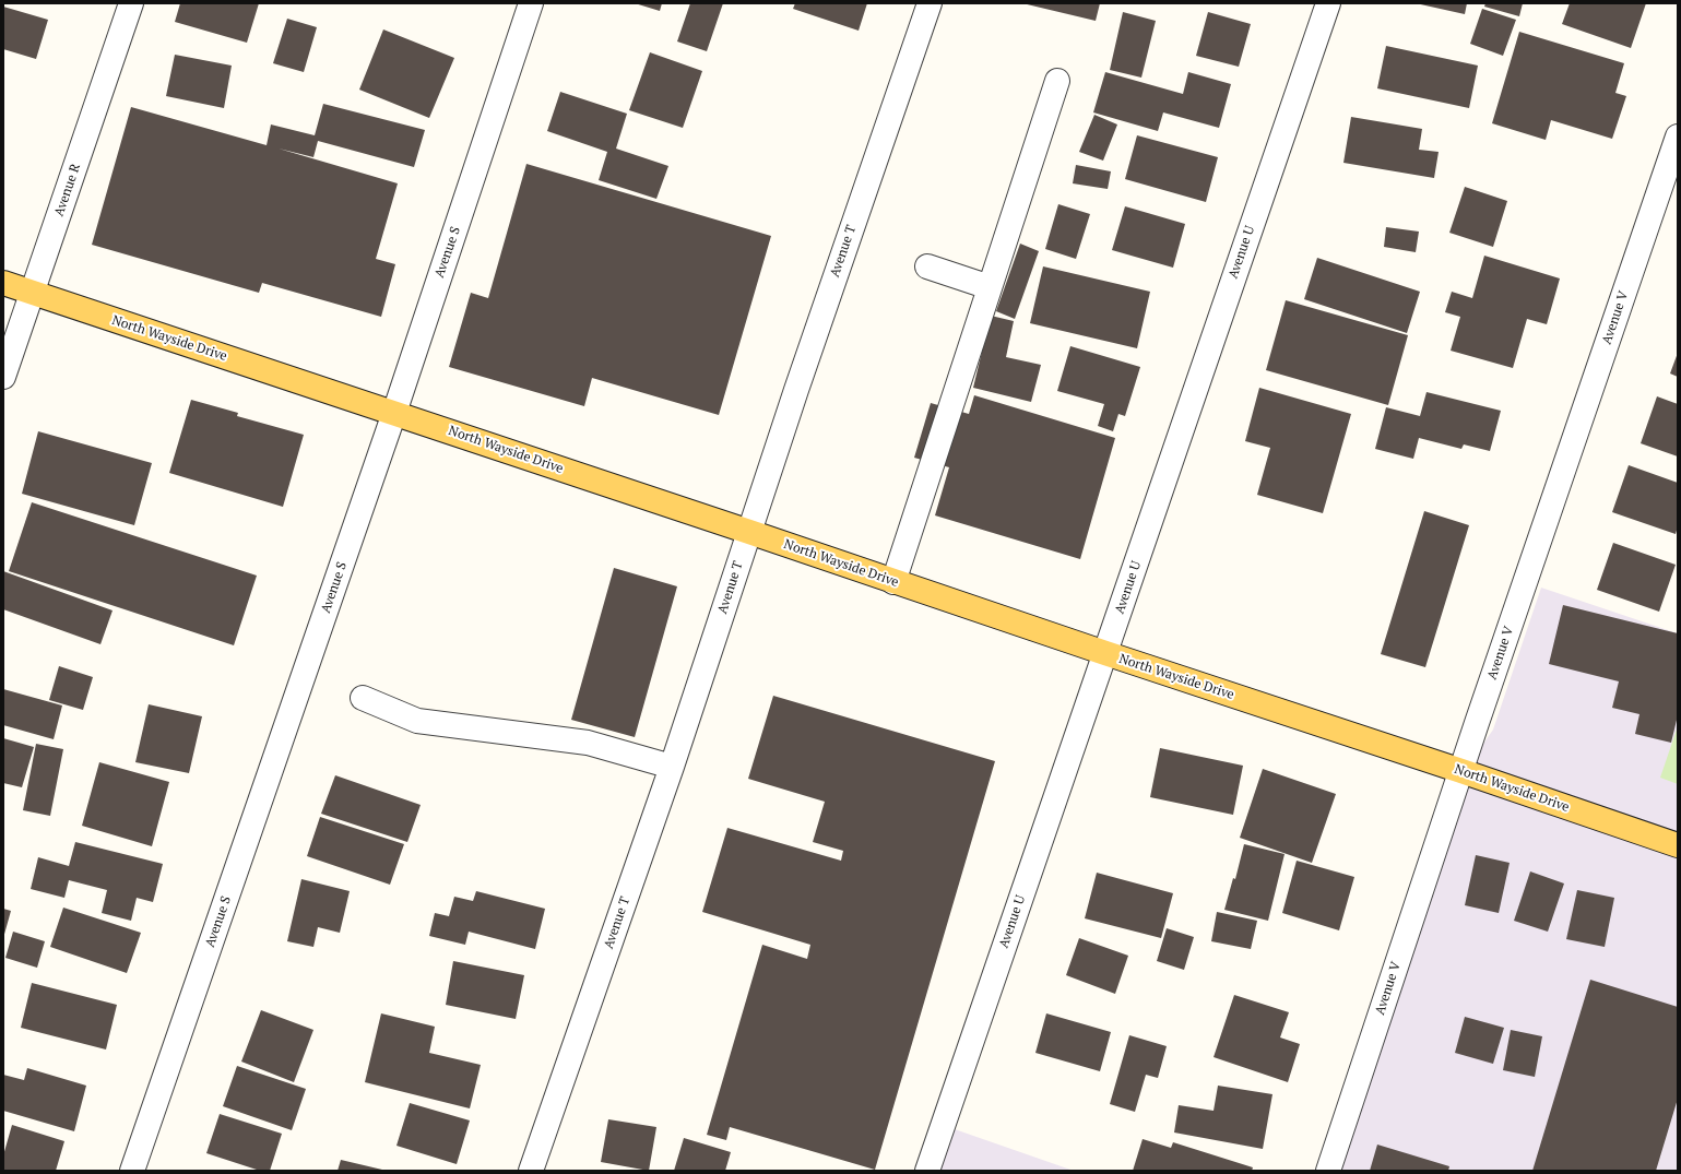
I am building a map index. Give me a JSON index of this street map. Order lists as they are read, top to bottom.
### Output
{
  "streets": {
    "main road": ["North Wayside Drive"],
    "street": [
      "Avenue R",
      "Avenue T",
      "Avenue S",
      "Avenue U",
      "Avenue V"
    ]
  },
  "crossings": [
    ["Avenue R", "North Wayside Drive"],
    ["Avenue T", "North Wayside Drive"],
    ["Avenue S", "North Wayside Drive"],
    ["Avenue U", "North Wayside Drive"],
    ["Avenue V", "North Wayside Drive"]
  ]
}
